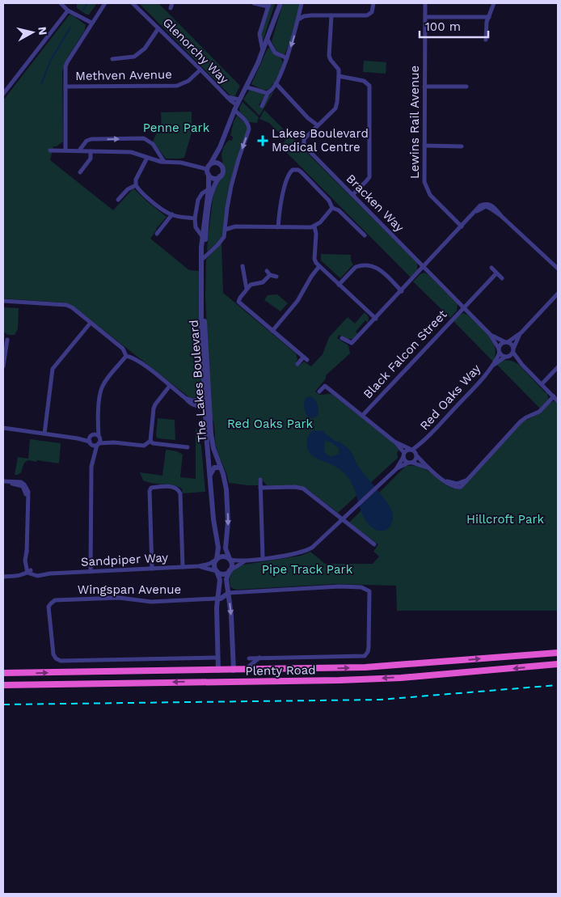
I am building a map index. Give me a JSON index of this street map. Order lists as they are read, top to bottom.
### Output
{
  "streets": {
    "highway": ["Plenty Road"],
    "street": [
      "Glenorchy Way",
      "Methven Avenue",
      "Lewins Rail Avenue",
      "Bracken Way",
      "Black Falcon Street",
      "The Lakes Boulevard",
      "Red Oaks Way",
      "Sandpiper Way",
      "Wingspan Avenue"
    ]
  },
  "crossings": [
    ["Glenorchy Way", "Methven Avenue"],
    ["Glenorchy Way", "The Lakes Boulevard"],
    ["Bracken Way", "Black Falcon Street"],
    ["Bracken Way", "Red Oaks Way"],
    ["The Lakes Boulevard", "Sandpiper Way"]
  ],
  "parks": [
    "Penne Park",
    "Red Oaks Park",
    "Hillcroft Park",
    "Pipe Track Park"
  ],
  "places": {
    "health": ["Lakes Boulevard Medical Centre"]
  },
  "scale_bar": "100 m",
  "north": "right"
}
